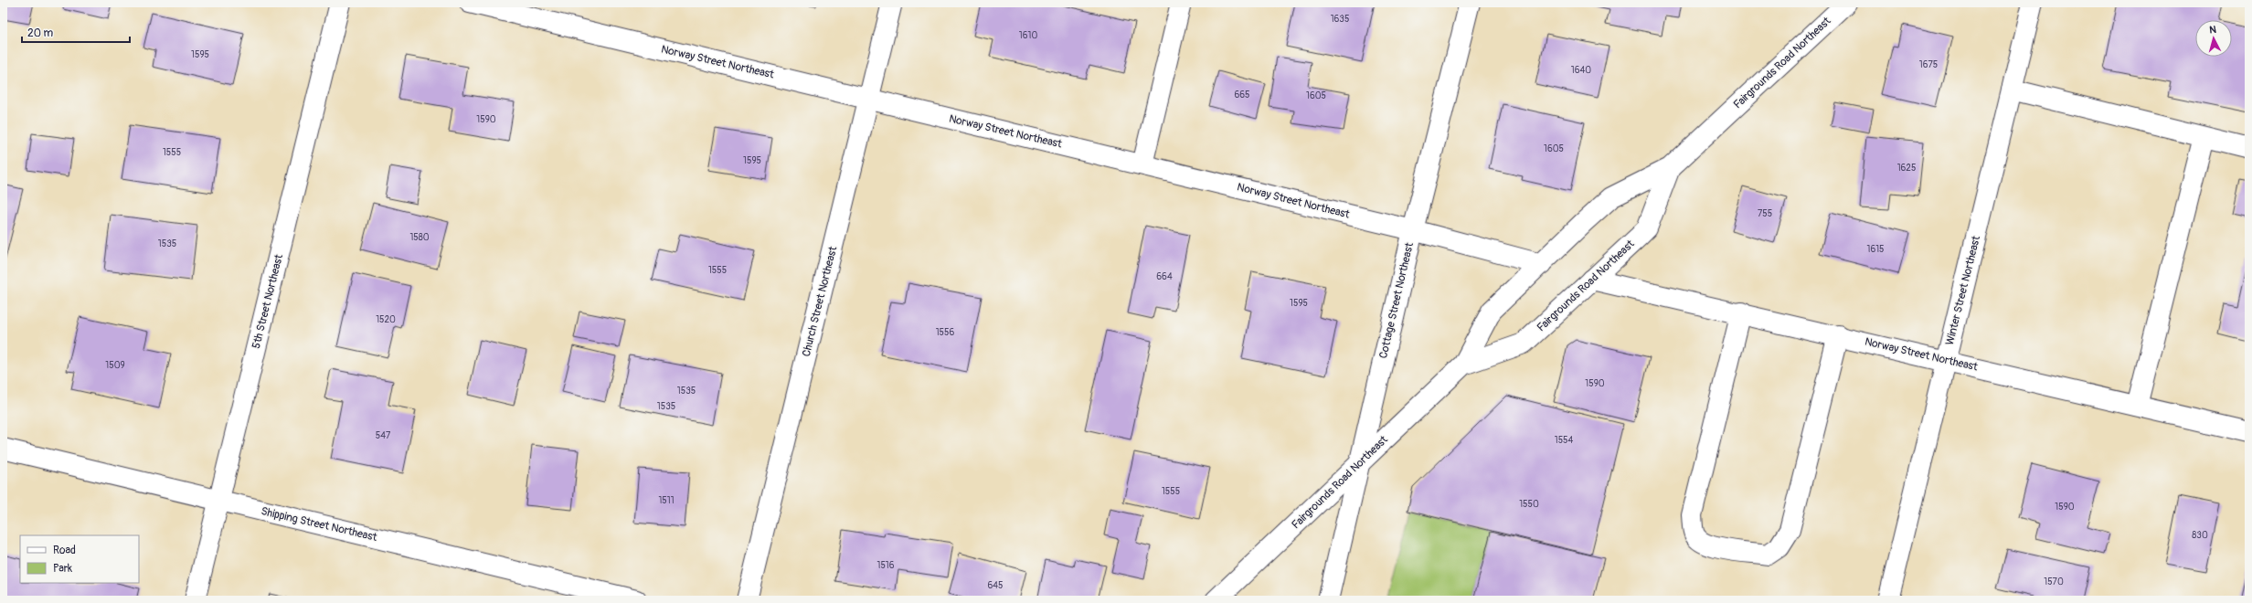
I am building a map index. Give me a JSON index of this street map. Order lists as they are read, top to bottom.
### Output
{
  "streets": {
    "street": [
      "Norway Street Northeast",
      "Fairgrounds Road Northeast",
      "Winter Street Northeast",
      "Cottage Street Northeast",
      "5th Street Northeast",
      "Church Street Northeast",
      "Shipping Street Northeast"
    ]
  },
  "crossings": [
    ["Norway Street Northeast", "Fairgrounds Road Northeast"],
    ["Norway Street Northeast", "Winter Street Northeast"],
    ["Norway Street Northeast", "Cottage Street Northeast"],
    ["Norway Street Northeast", "Church Street Northeast"],
    ["Fairgrounds Road Northeast", "Cottage Street Northeast"],
    ["5th Street Northeast", "Shipping Street Northeast"]
  ],
  "house_numbers": [
    "1635",
    "1610",
    "1595",
    "1675",
    "1640",
    "665",
    "1605",
    "1590",
    "1605",
    "1555",
    "1595",
    "1625",
    "755",
    "1580",
    "1535",
    "1615",
    "1555",
    "664",
    "1595",
    "1520",
    "1556",
    "1509",
    "1590",
    "1535",
    "1535",
    "547",
    "1554",
    "1555",
    "1511",
    "1550",
    "1590",
    "830",
    "1516",
    "1570",
    "645"
  ],
  "legend": ["Road", "Park"],
  "scale_bar": "20 m",
  "north": "top"
}
